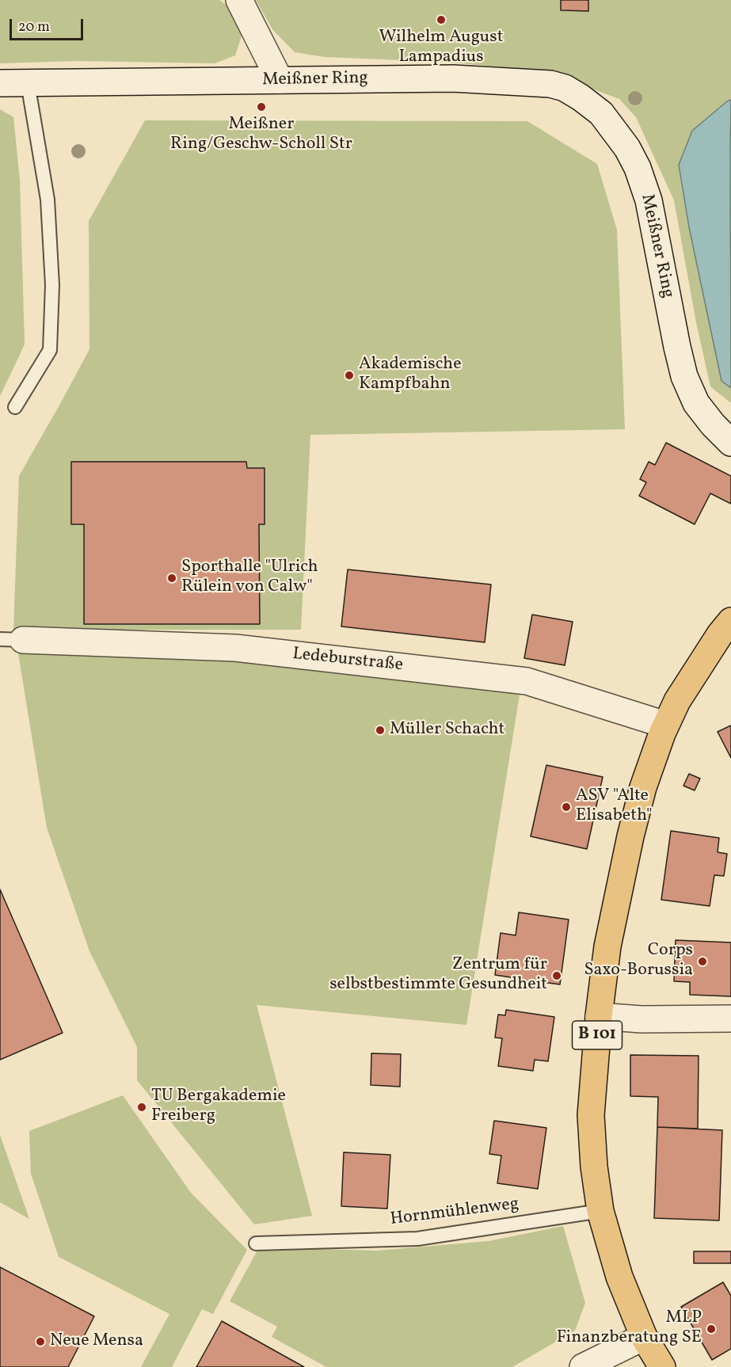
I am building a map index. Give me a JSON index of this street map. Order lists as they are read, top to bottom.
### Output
{
  "streets": {
    "main road": ["Meißner Ring", "Ledeburstraße", "B 101"],
    "lane": ["Hornmühlenweg"]
  },
  "crossings": [
    ["Ledeburstraße", "B 101"],
    ["B 101", "Hornmühlenweg"]
  ],
  "places": [
    "Wilhelm August Lampadius",
    "Meißner Ring/Geschw-Scholl Str",
    "Akademische Kampfbahn",
    "Sporthalle \"Ulrich Rülein von Calw\"",
    "Müller Schacht",
    "ASV \"Alte Elisabeth\"",
    "Corps Saxo-Borussia",
    "Zentrum für selbstbestimmte Gesundheit",
    "TU Bergakademie Freiberg",
    "MLP Finanzberatung SE",
    "Neue Mensa"
  ],
  "scale_bar": "20 m"
}
